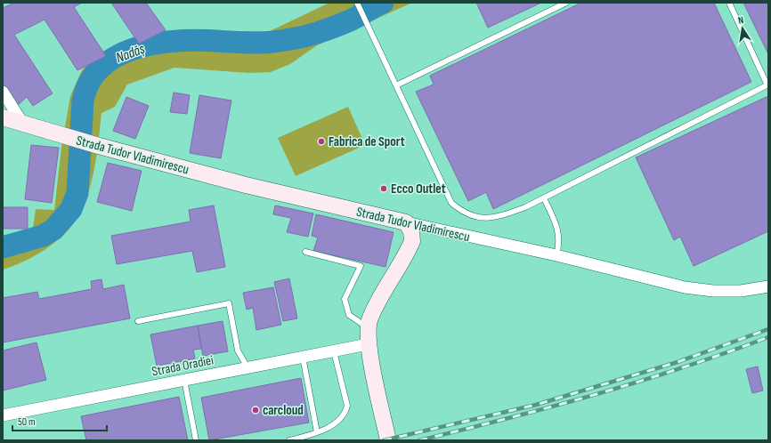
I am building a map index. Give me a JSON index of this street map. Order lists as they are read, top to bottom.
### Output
{
  "streets": {
    "main road": ["Strada Tudor Vladimirescu"],
    "street": ["Strada Oradiei"]
  },
  "water": ["Nadăș"],
  "places": ["Fabrica de Sport", "Ecco Outlet", "carcloud"],
  "scale_bar": "50 m",
  "north": "top"
}
